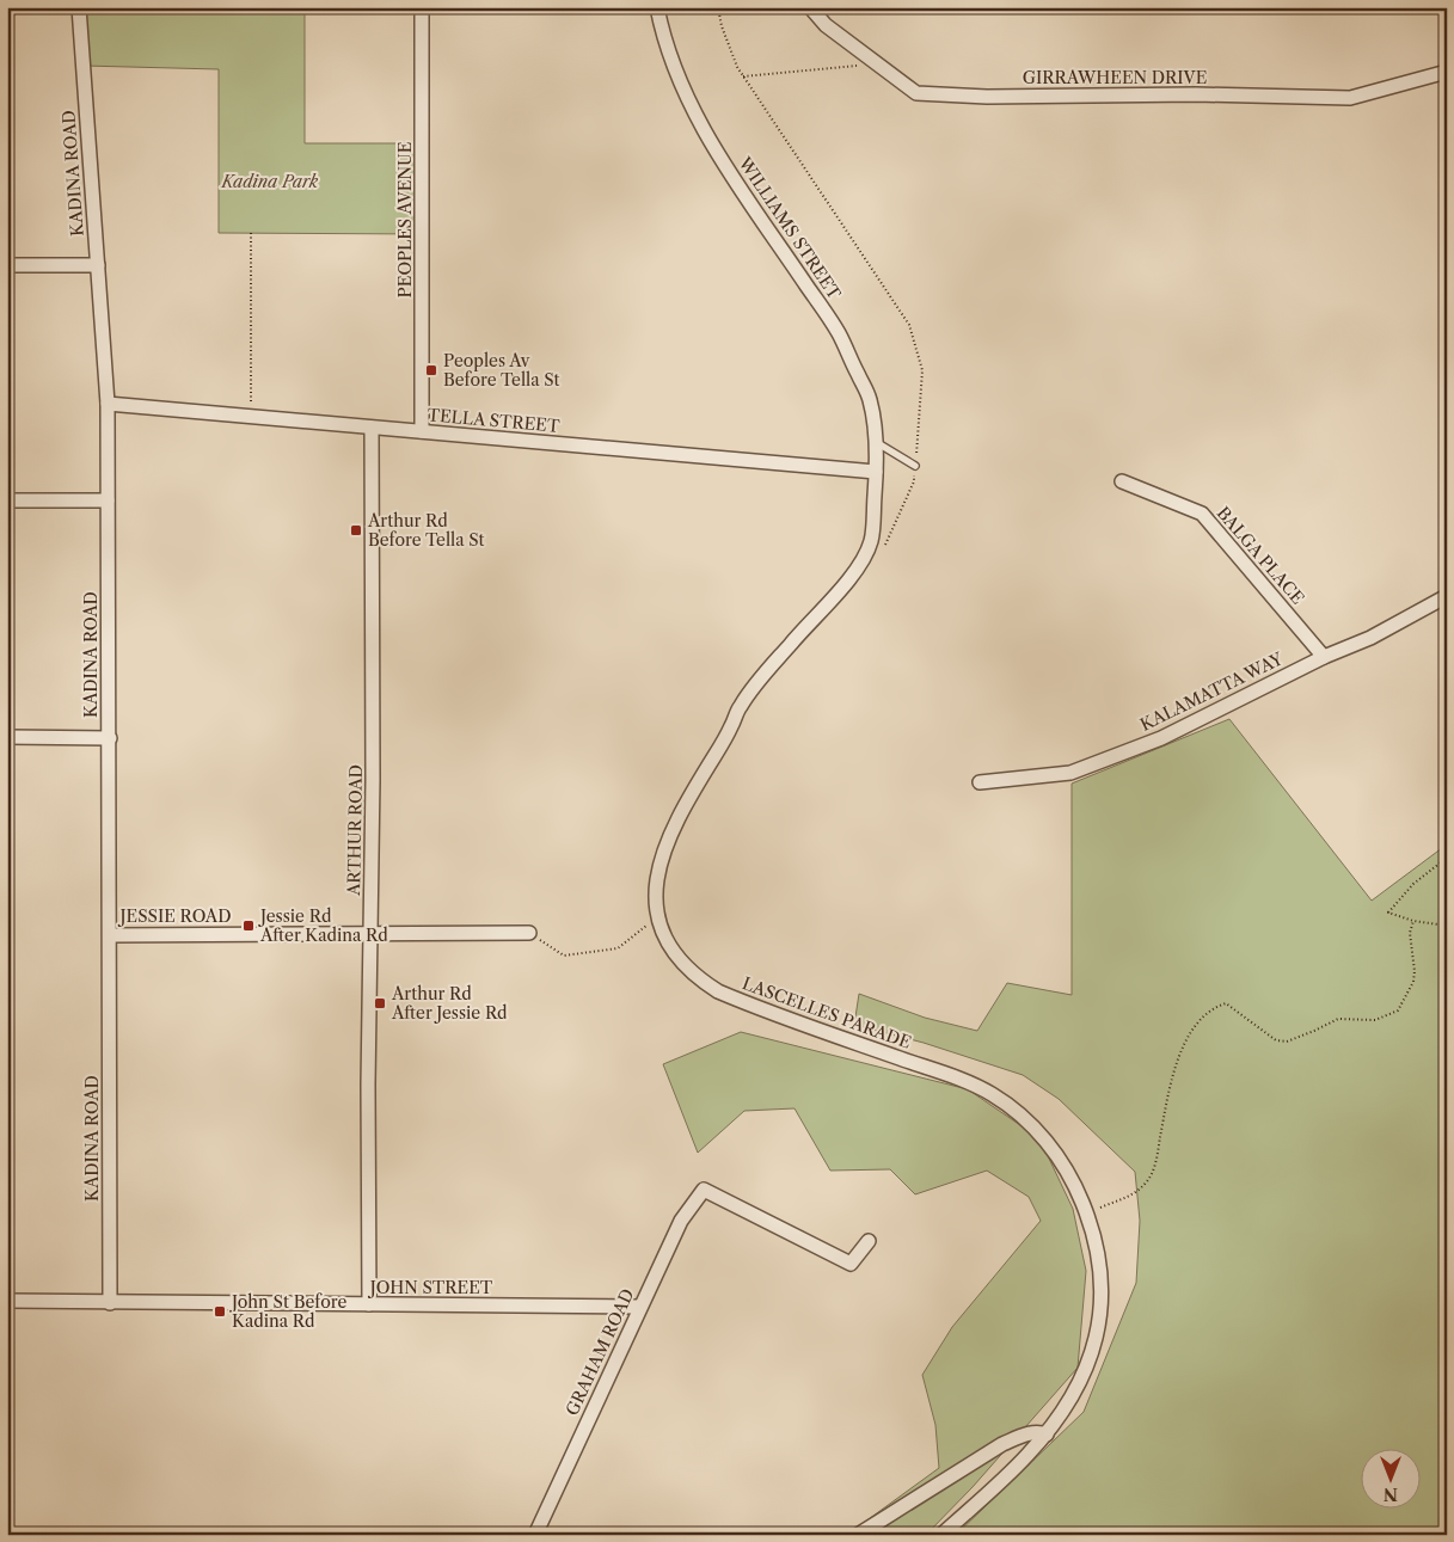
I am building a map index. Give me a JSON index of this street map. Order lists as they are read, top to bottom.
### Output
{
  "streets": {
    "street": [
      "GIRRAWHEEN DRIVE",
      "KADINA ROAD",
      "PEOPLES AVENUE",
      "WILLIAMS STREET",
      "TELLA STREET",
      "BALGA PLACE",
      "KALAMATTA WAY",
      "ARTHUR ROAD",
      "JESSIE ROAD",
      "LASCELLES PARADE",
      "JOHN STREET",
      "GRAHAM ROAD"
    ]
  },
  "crossings": [
    ["KADINA ROAD", "TELLA STREET"],
    ["KADINA ROAD", "JESSIE ROAD"],
    ["KADINA ROAD", "JOHN STREET"],
    ["PEOPLES AVENUE", "TELLA STREET"],
    ["WILLIAMS STREET", "TELLA STREET"],
    ["WILLIAMS STREET", "LASCELLES PARADE"],
    ["TELLA STREET", "ARTHUR ROAD"],
    ["TELLA STREET", "LASCELLES PARADE"],
    ["BALGA PLACE", "KALAMATTA WAY"],
    ["ARTHUR ROAD", "JESSIE ROAD"],
    ["ARTHUR ROAD", "JOHN STREET"],
    ["JOHN STREET", "GRAHAM ROAD"]
  ],
  "parks": ["Kadina Park"],
  "places": {
    "transit": [
      "Peoples Av Before Tella St",
      "Arthur Rd Before Tella St",
      "Jessie Rd After Kadina Rd",
      "Arthur Rd After Jessie Rd",
      "John St Before Kadina Rd"
    ]
  },
  "north": "bottom"
}
